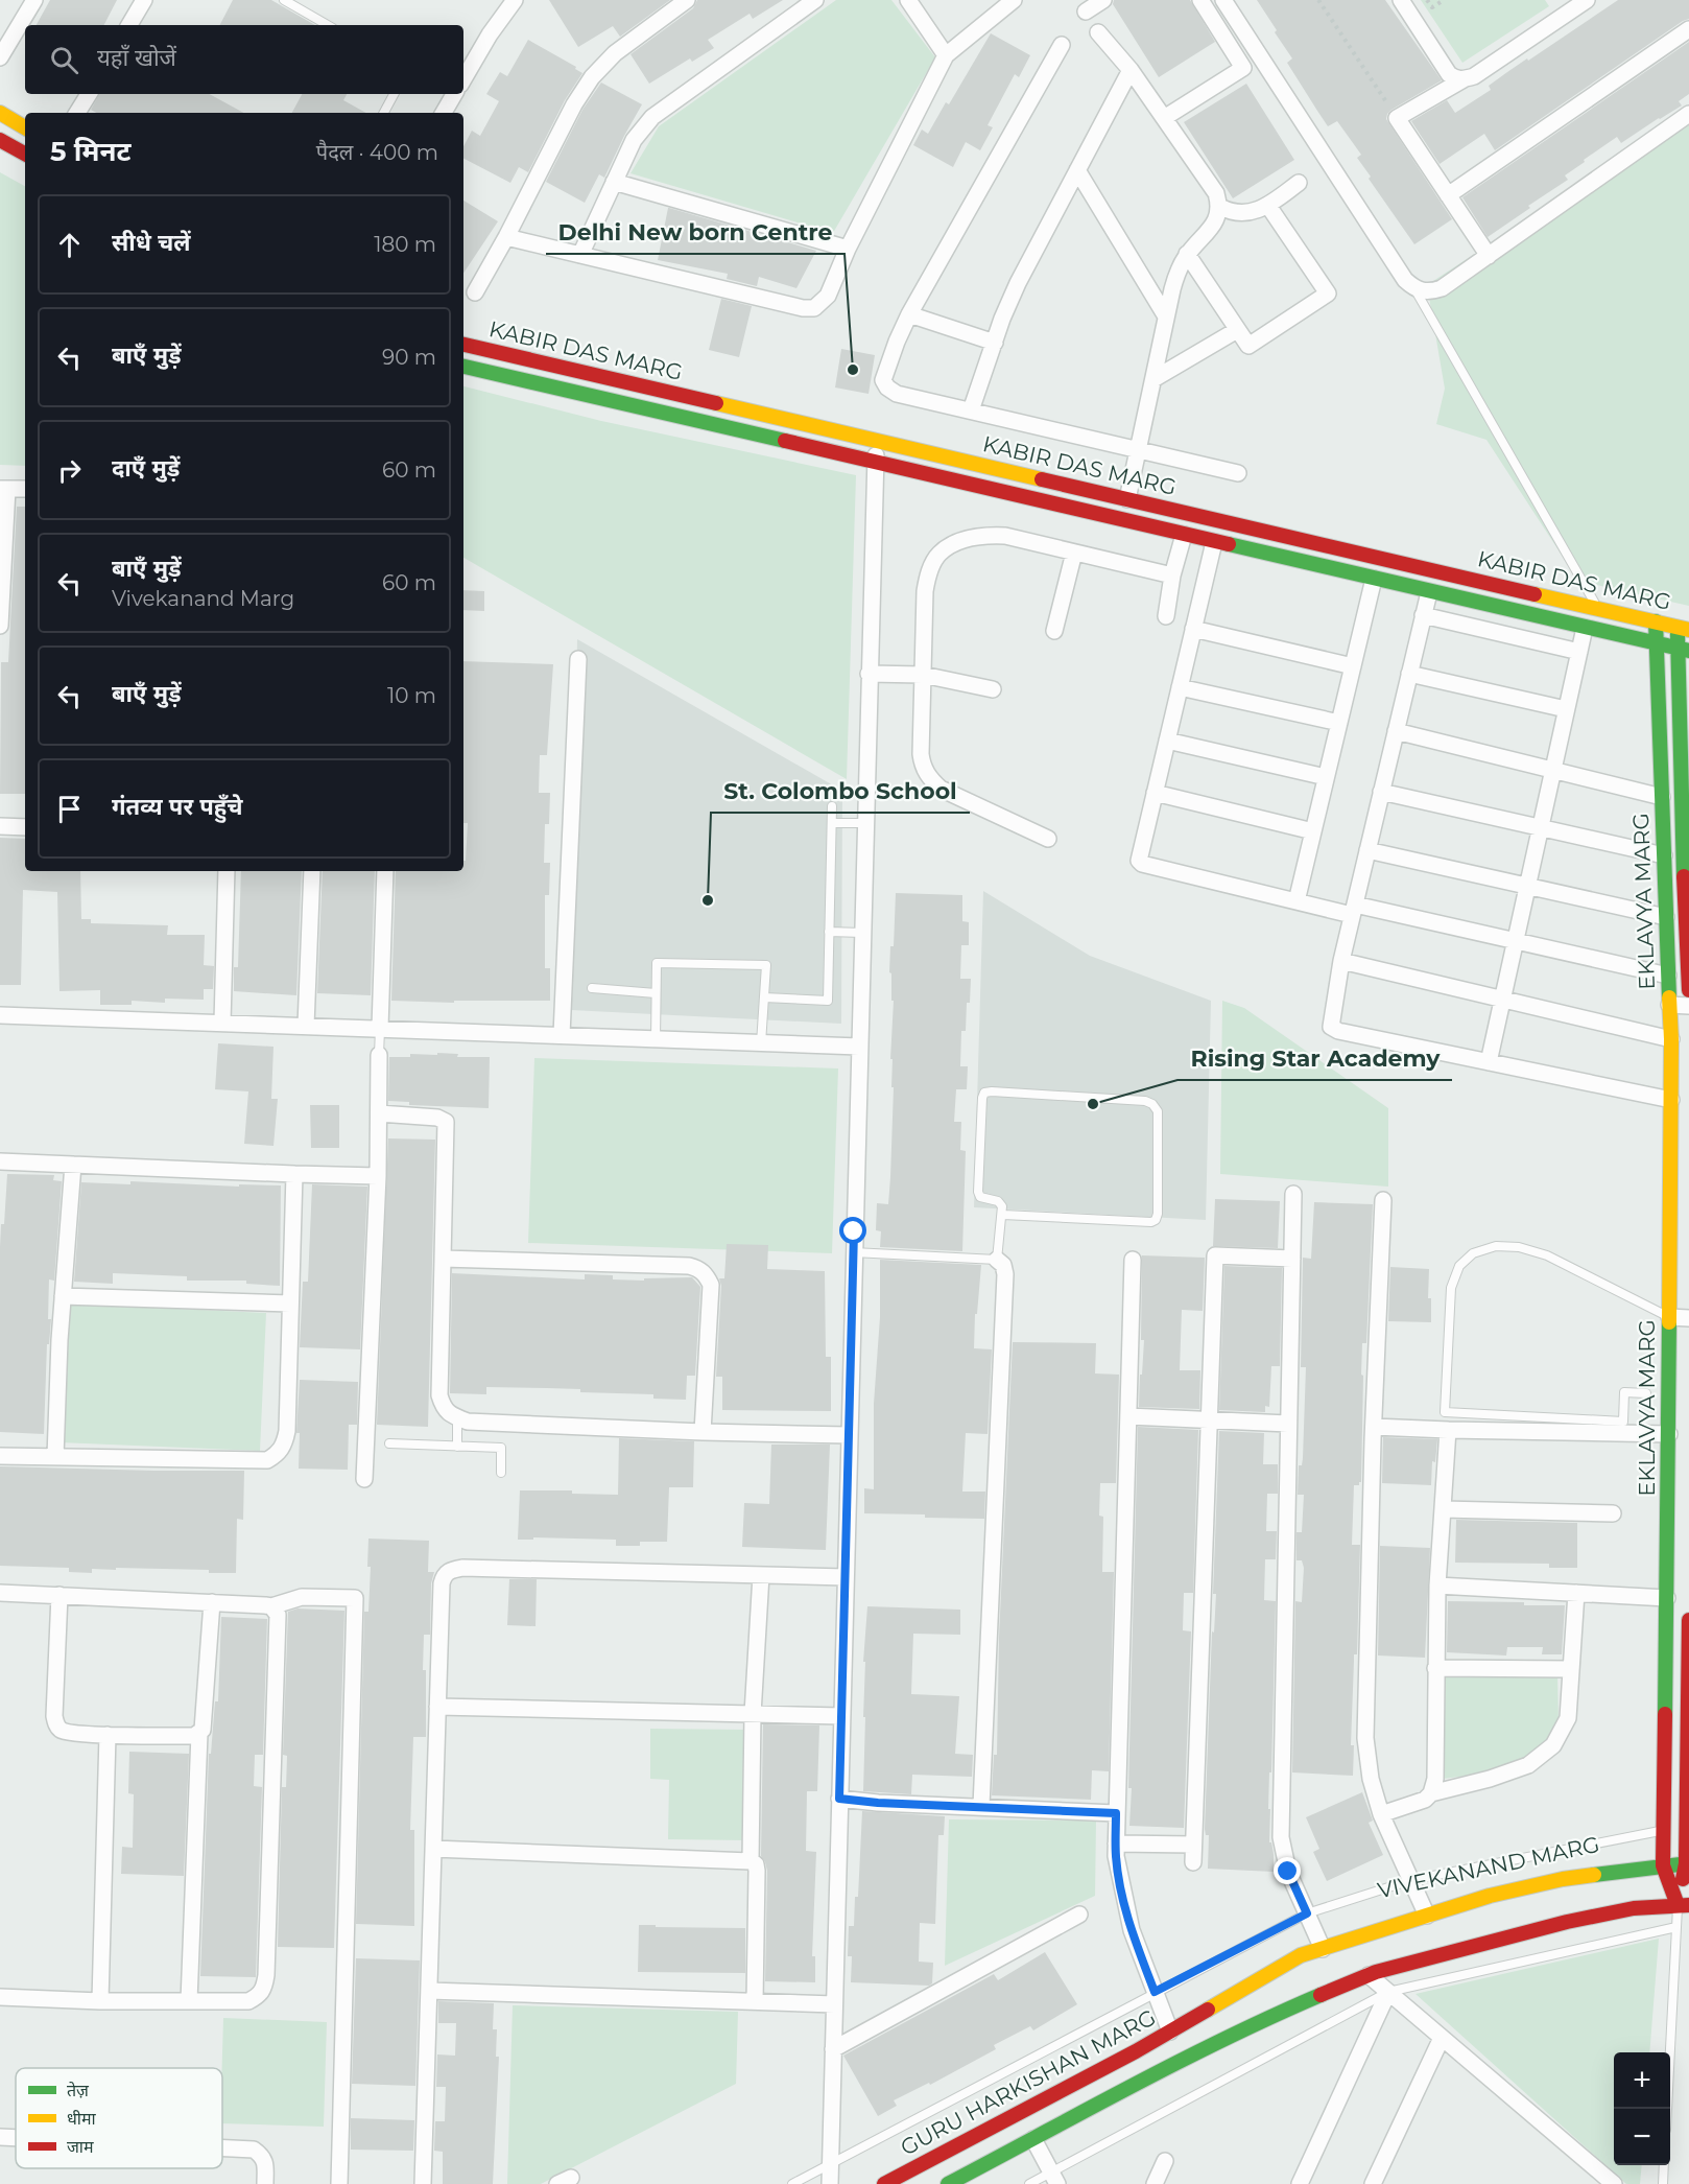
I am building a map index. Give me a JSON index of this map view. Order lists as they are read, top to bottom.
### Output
{
  "streets": {
    "street": ["KABIR DAS MARG", "EKLAVYA MARG", "GURU HARKISHAN MARG"],
    "lane": ["VIVEKANAND MARG"]
  },
  "crossings": [
    ["KABIR DAS MARG", "EKLAVYA MARG"],
    ["EKLAVYA MARG", "VIVEKANAND MARG"],
    ["EKLAVYA MARG", "GURU HARKISHAN MARG"]
  ],
  "places": ["Delhi New born Centre", "St. Colombo School", "Rising Star Academy"],
  "legend": ["तेज़", "धीमा", "जाम"],
  "page": {
    "search": "यहाँ खोजें",
    "heading": ["5 मिनट", "पैदल · 400 m"],
    "list": [
      ["सीधे चलें", "180 m"],
      ["बाएँ मुड़ें", "90 m"],
      ["दाएँ मुड़ें", "60 m"],
      ["बाएँ मुड़ें", "Vivekanand Marg", "60 m"],
      ["बाएँ मुड़ें", "10 m"],
      "गंतव्य पर पहुँचे"
    ],
    "map_buttons": ["+", "−"]
  }
}
